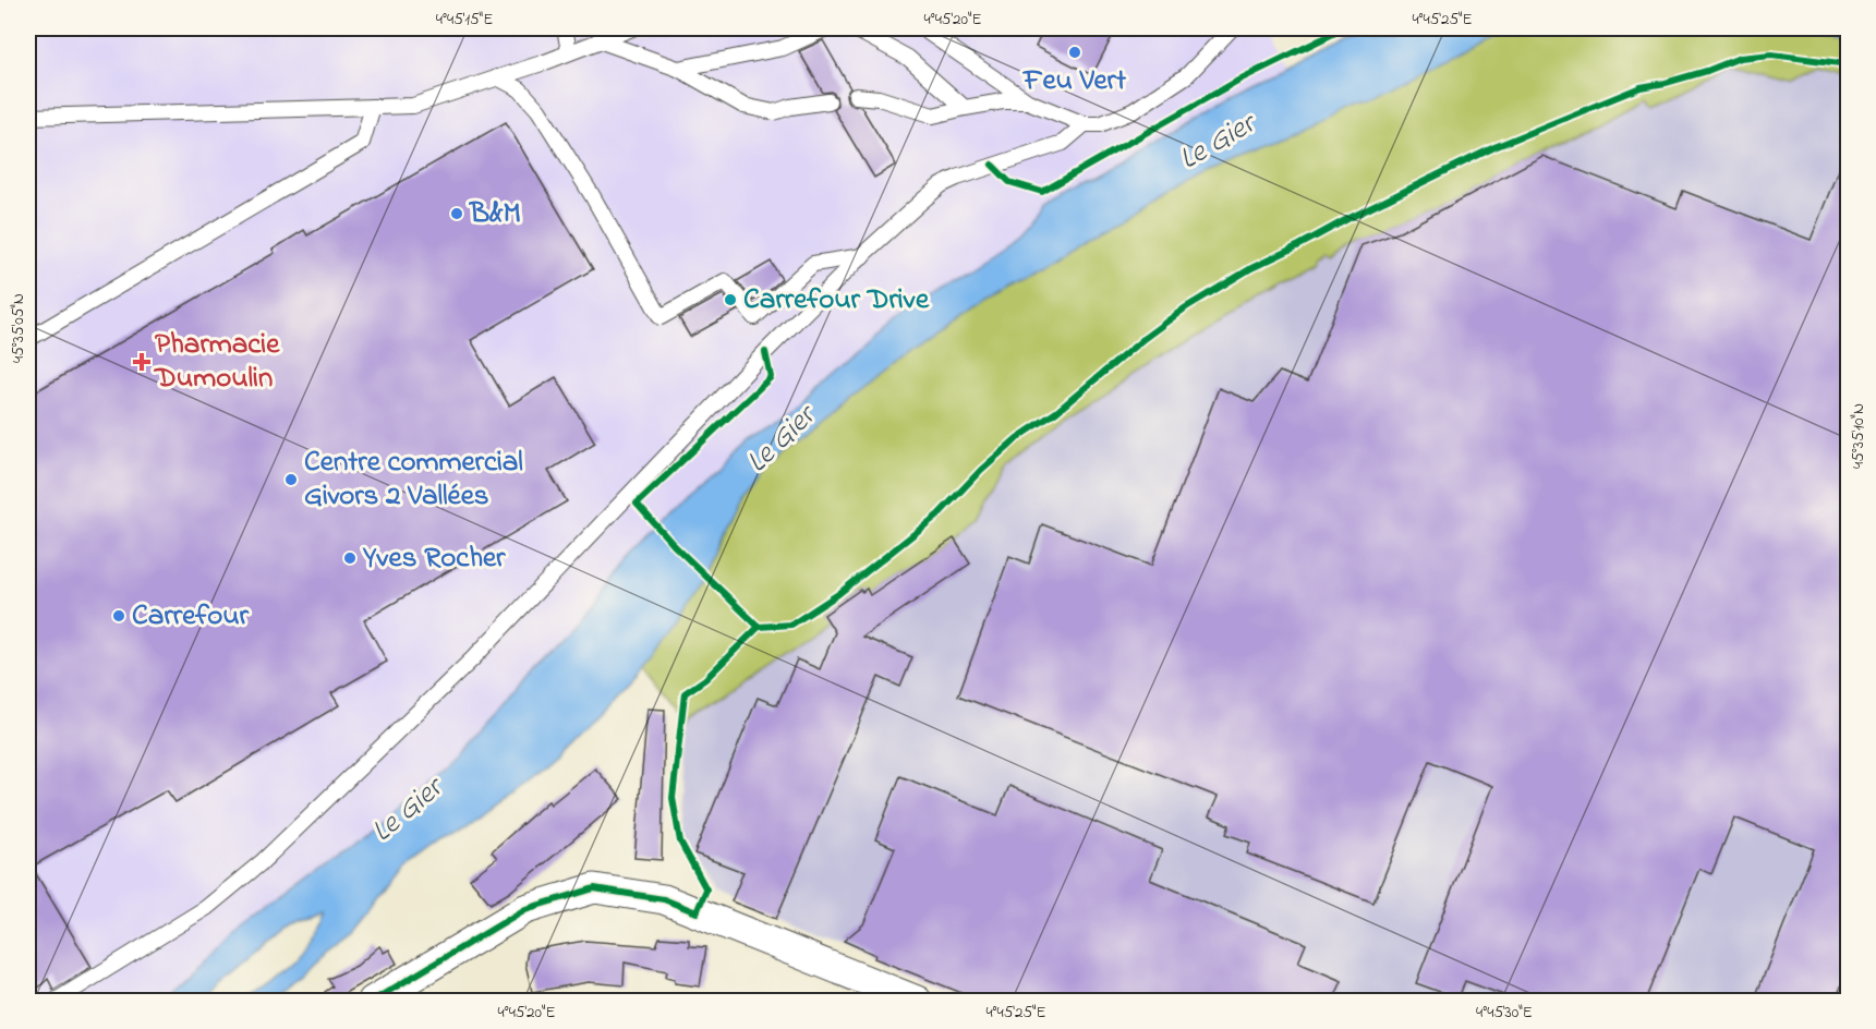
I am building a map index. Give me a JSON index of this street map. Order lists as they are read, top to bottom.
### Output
{
  "water": ["Le Gier"],
  "places": {
    "other": [
      "Feu Vert",
      "B&M",
      "Carrefour Drive",
      "Centre commercial Givors 2 Vallées",
      "Yves Rocher",
      "Carrefour"
    ],
    "health": ["Pharmacie Dumoulin"]
  },
  "coordinates": [
    "4°45'15\"E",
    "4°45'20\"E",
    "4°45'25\"E",
    "45°35'05\"N",
    "45°35'10\"N",
    "4°45'30\"E"
  ]
}
